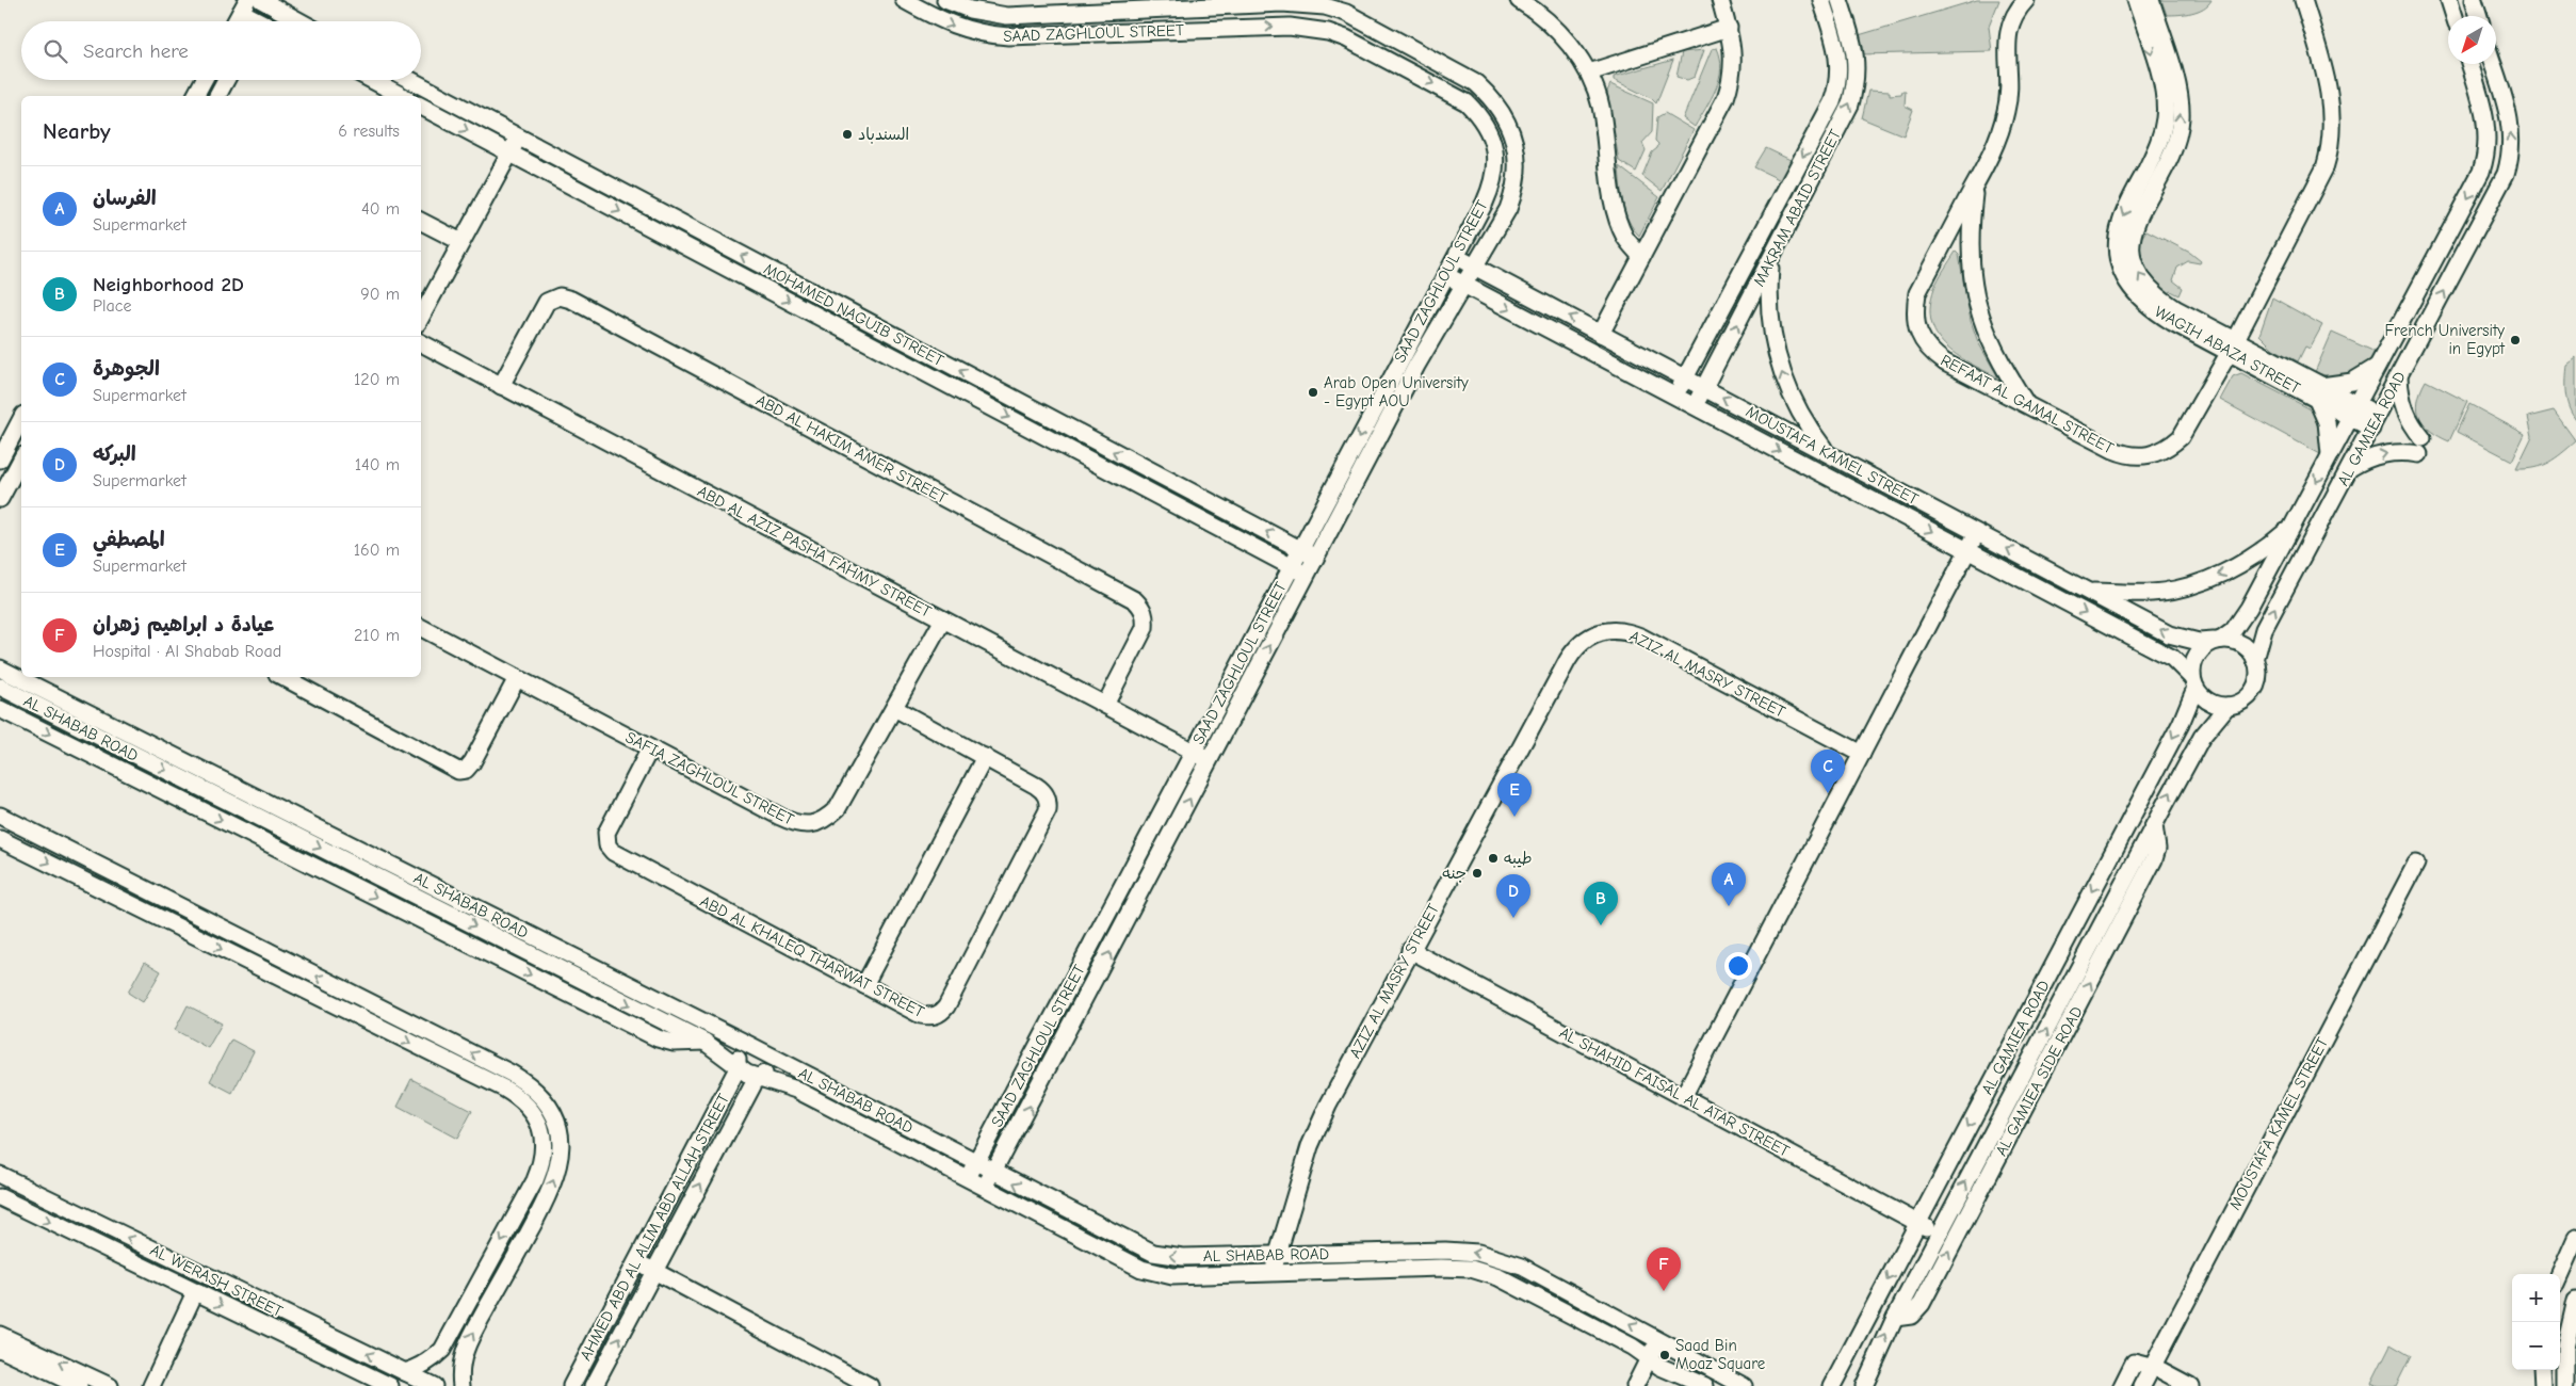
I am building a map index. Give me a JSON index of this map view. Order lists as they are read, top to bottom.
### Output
{
  "streets": {
    "street": [
      "SAAD ZAGHLOUL STREET",
      "MAKRAM ABAID STREET",
      "MOHAMED NAGUIB STREET",
      "WAGIH ABAZA STREET",
      "REFAAT AL GAMAL STREET",
      "AL GAMIEA ROAD",
      "ABD AL HAKIM AMER STREET",
      "MOUSTAFA KAMEL STREET",
      "ABD AL AZIZ PASHA FAHMY STREET",
      "AZIZ AL MASRY STREET",
      "AL SHABAB ROAD",
      "SAFIA ZAGHLOUL STREET",
      "ABD AL KHALEQ THARWAT STREET",
      "AL GAMIEA SIDE ROAD",
      "AL SHAHID FAISAL AL ATAR STREET",
      "AHMED ABD AL ALIM ABD ALLAH STREET",
      "AL WERASH STREET"
    ]
  },
  "crossings": [
    ["SAAD ZAGHLOUL STREET", "MOHAMED NAGUIB STREET"],
    ["SAAD ZAGHLOUL STREET", "MOUSTAFA KAMEL STREET"],
    ["SAAD ZAGHLOUL STREET", "ABD AL AZIZ PASHA FAHMY STREET"],
    ["SAAD ZAGHLOUL STREET", "AL SHABAB ROAD"],
    ["MAKRAM ABAID STREET", "MOUSTAFA KAMEL STREET"],
    ["WAGIH ABAZA STREET", "REFAAT AL GAMAL STREET"],
    ["WAGIH ABAZA STREET", "AL GAMIEA ROAD"],
    ["AL GAMIEA ROAD", "MOUSTAFA KAMEL STREET"],
    ["AL GAMIEA ROAD", "AL GAMIEA SIDE ROAD"],
    ["AL GAMIEA ROAD", "AL SHAHID FAISAL AL ATAR STREET"],
    ["ABD AL HAKIM AMER STREET", "ABD AL AZIZ PASHA FAHMY STREET"],
    ["ABD AL AZIZ PASHA FAHMY STREET", "SAFIA ZAGHLOUL STREET"],
    ["AZIZ AL MASRY STREET", "AL SHABAB ROAD"],
    ["AZIZ AL MASRY STREET", "AL SHAHID FAISAL AL ATAR STREET"],
    ["AL SHABAB ROAD", "AHMED ABD AL ALIM ABD ALLAH STREET"],
    ["SAFIA ZAGHLOUL STREET", "ABD AL KHALEQ THARWAT STREET"]
  ],
  "one_way": ["AL GAMIEA SIDE ROAD"],
  "places": [
    "السندباد",
    "French University in Egypt",
    "Arab Open University - Egypt AOU",
    "طيبه",
    "جنه",
    "Saad Bin Moaz Square"
  ],
  "north": "bottom left",
  "page": {
    "search": "Search here",
    "heading": ["Nearby", "6 results"],
    "list": [
      {
        "mark": "A",
        "name": "الفرسان",
        "note": "Supermarket",
        "value": "40 m"
      },
      {
        "mark": "B",
        "name": "Neighborhood 2D",
        "note": "Place",
        "value": "90 m"
      },
      {
        "mark": "C",
        "name": "الجوهرة",
        "note": "Supermarket",
        "value": "120 m"
      },
      {
        "mark": "D",
        "name": "البركه",
        "note": "Supermarket",
        "value": "140 m"
      },
      {
        "mark": "E",
        "name": "المصطفي",
        "note": "Supermarket",
        "value": "160 m"
      },
      {
        "mark": "F",
        "name": "عيادة د ابراهيم زهران",
        "note": "Hospital · Al Shabab Road",
        "value": "210 m"
      }
    ],
    "pins": [
      "C",
      "E",
      "A",
      "D",
      "B",
      "F"
    ],
    "map_buttons": ["+", "−"]
  }
}
